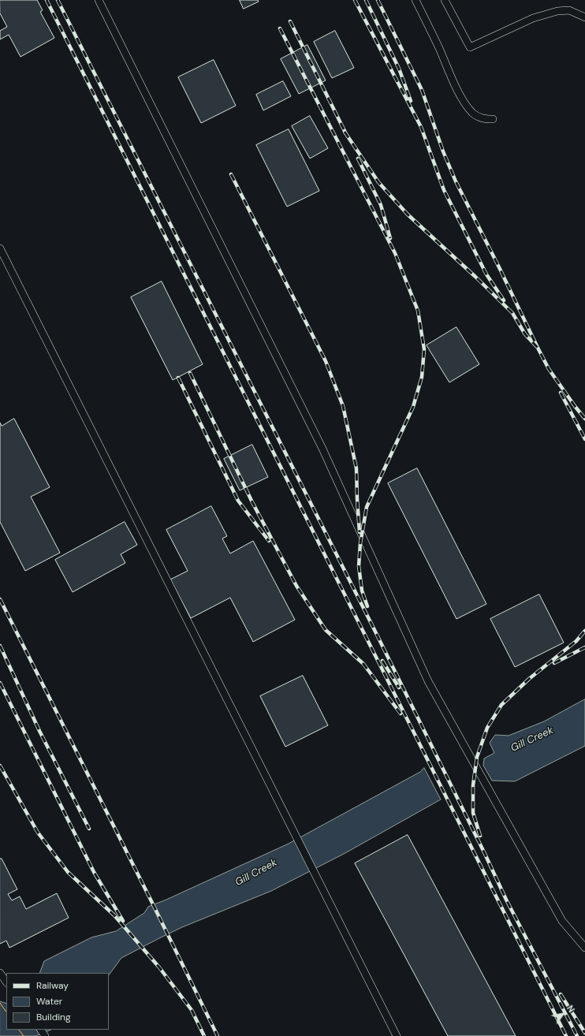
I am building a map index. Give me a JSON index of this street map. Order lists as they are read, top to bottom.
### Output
{
  "water": ["Gill Creek"],
  "legend": ["Railway", "Water", "Building"],
  "north": "top right"
}
